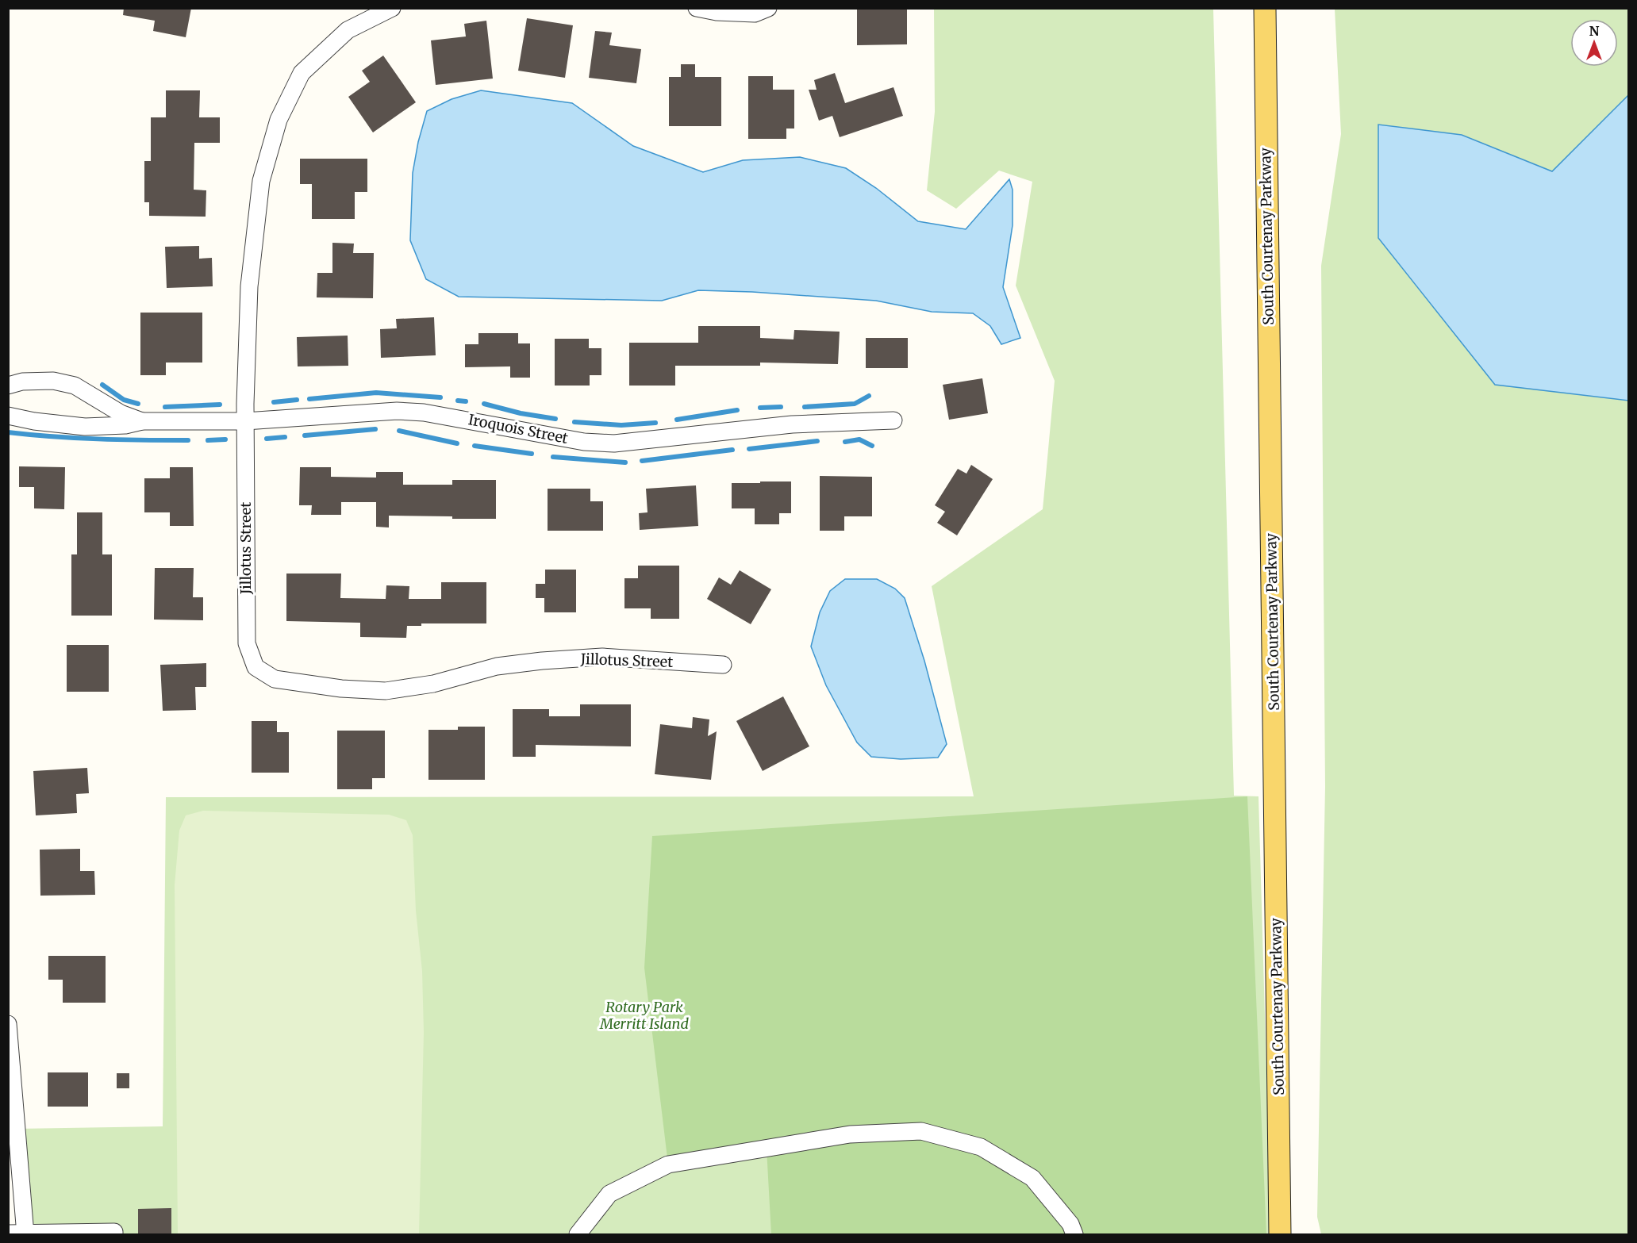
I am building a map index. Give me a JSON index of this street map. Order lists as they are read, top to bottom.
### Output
{
  "streets": {
    "main road": ["South Courtenay Parkway"],
    "street": ["Iroquois Street", "Jillotus Street"]
  },
  "crossings": [
    ["Iroquois Street", "Jillotus Street"]
  ],
  "parks": ["Rotary Park Merritt Island"],
  "north": "top"
}
